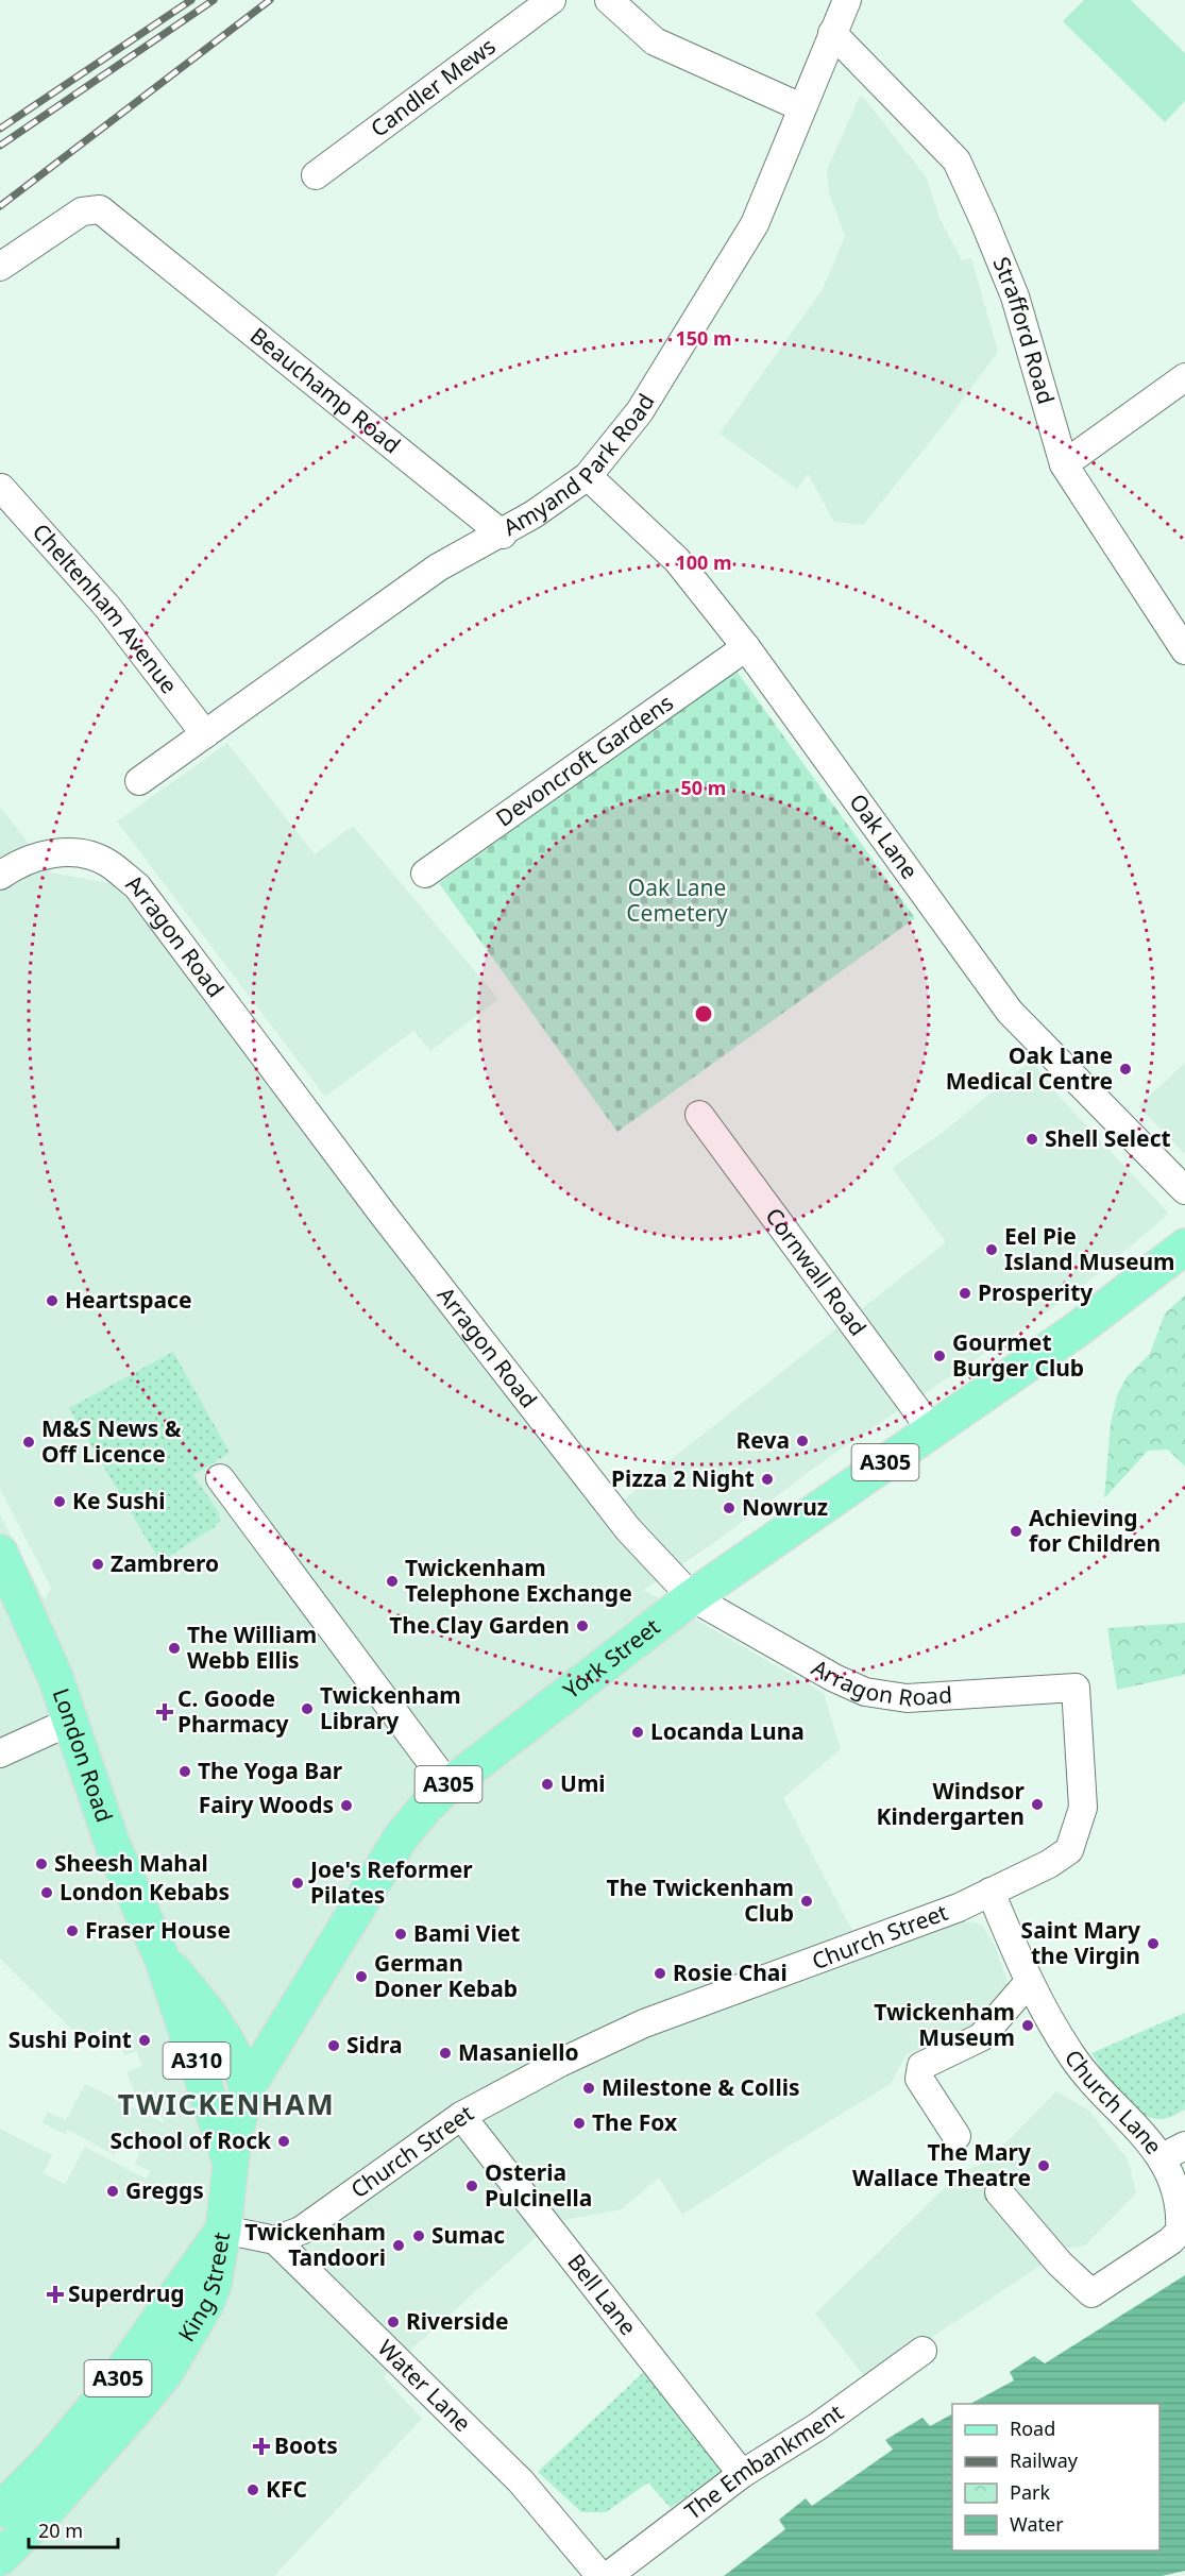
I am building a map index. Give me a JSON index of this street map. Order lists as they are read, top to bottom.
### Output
{
  "streets": {
    "main road": [
      "A305",
      "York Street",
      "London Road",
      "A310",
      "King Street"
    ],
    "street": [
      "Candler Mews",
      "Strafford Road",
      "Beauchamp Road",
      "Amyand Park Road",
      "Cheltenham Avenue",
      "Devoncroft Gardens",
      "Oak Lane",
      "Arragon Road",
      "Cornwall Road",
      "Church Street",
      "Church Lane",
      "Bell Lane",
      "Water Lane",
      "The Embankment"
    ]
  },
  "crossings": [
    ["Strafford Road", "Amyand Park Road"],
    ["Beauchamp Road", "Amyand Park Road"],
    ["Amyand Park Road", "Cheltenham Avenue"],
    ["Amyand Park Road", "Oak Lane"],
    ["Devoncroft Gardens", "Oak Lane"],
    ["Arragon Road", "York Street"],
    ["Arragon Road", "Church Street"],
    ["Cornwall Road", "York Street"],
    ["York Street", "London Road"],
    ["London Road", "King Street"],
    ["Church Street", "Church Lane"],
    ["Church Street", "Bell Lane"],
    ["Church Street", "Water Lane"],
    ["Bell Lane", "The Embankment"]
  ],
  "districts": ["TWICKENHAM"],
  "parks": ["Oak Lane Cemetery"],
  "places": {
    "other": [
      "Oak Lane Medical Centre",
      "Shell Select",
      "Eel Pie Island Museum",
      "Prosperity",
      "Heartspace",
      "Gourmet Burger Club",
      "Reva",
      "M&S News & Off Licence",
      "Pizza 2 Night",
      "Ke Sushi",
      "Nowruz",
      "Achieving for Children",
      "Zambrero",
      "Twickenham Telephone Exchange",
      "The Clay Garden",
      "The William Webb Ellis",
      "Twickenham Library",
      "Locanda Luna",
      "The Yoga Bar",
      "Umi",
      "Windsor Kindergarten",
      "Fairy Woods",
      "Sheesh Mahal",
      "Joe's Reformer Pilates",
      "London Kebabs",
      "The Twickenham Club",
      "Fraser House",
      "Bami Viet",
      "Saint Mary the Virgin",
      "Rosie Chai",
      "German Doner Kebab",
      "Twickenham Museum",
      "Sushi Point",
      "Sidra",
      "Masaniello",
      "Milestone & Collis",
      "The Fox",
      "School of Rock",
      "The Mary Wallace Theatre",
      "Osteria Pulcinella",
      "Greggs",
      "Sumac",
      "Twickenham Tandoori",
      "Riverside",
      "KFC"
    ],
    "health": ["C. Goode Pharmacy", "Superdrug", "Boots"]
  },
  "legend": [
    "Road",
    "Railway",
    "Park",
    "Water"
  ],
  "scale_bar": "20 m",
  "rings": ["150 m", "100 m", "50 m"]
}
